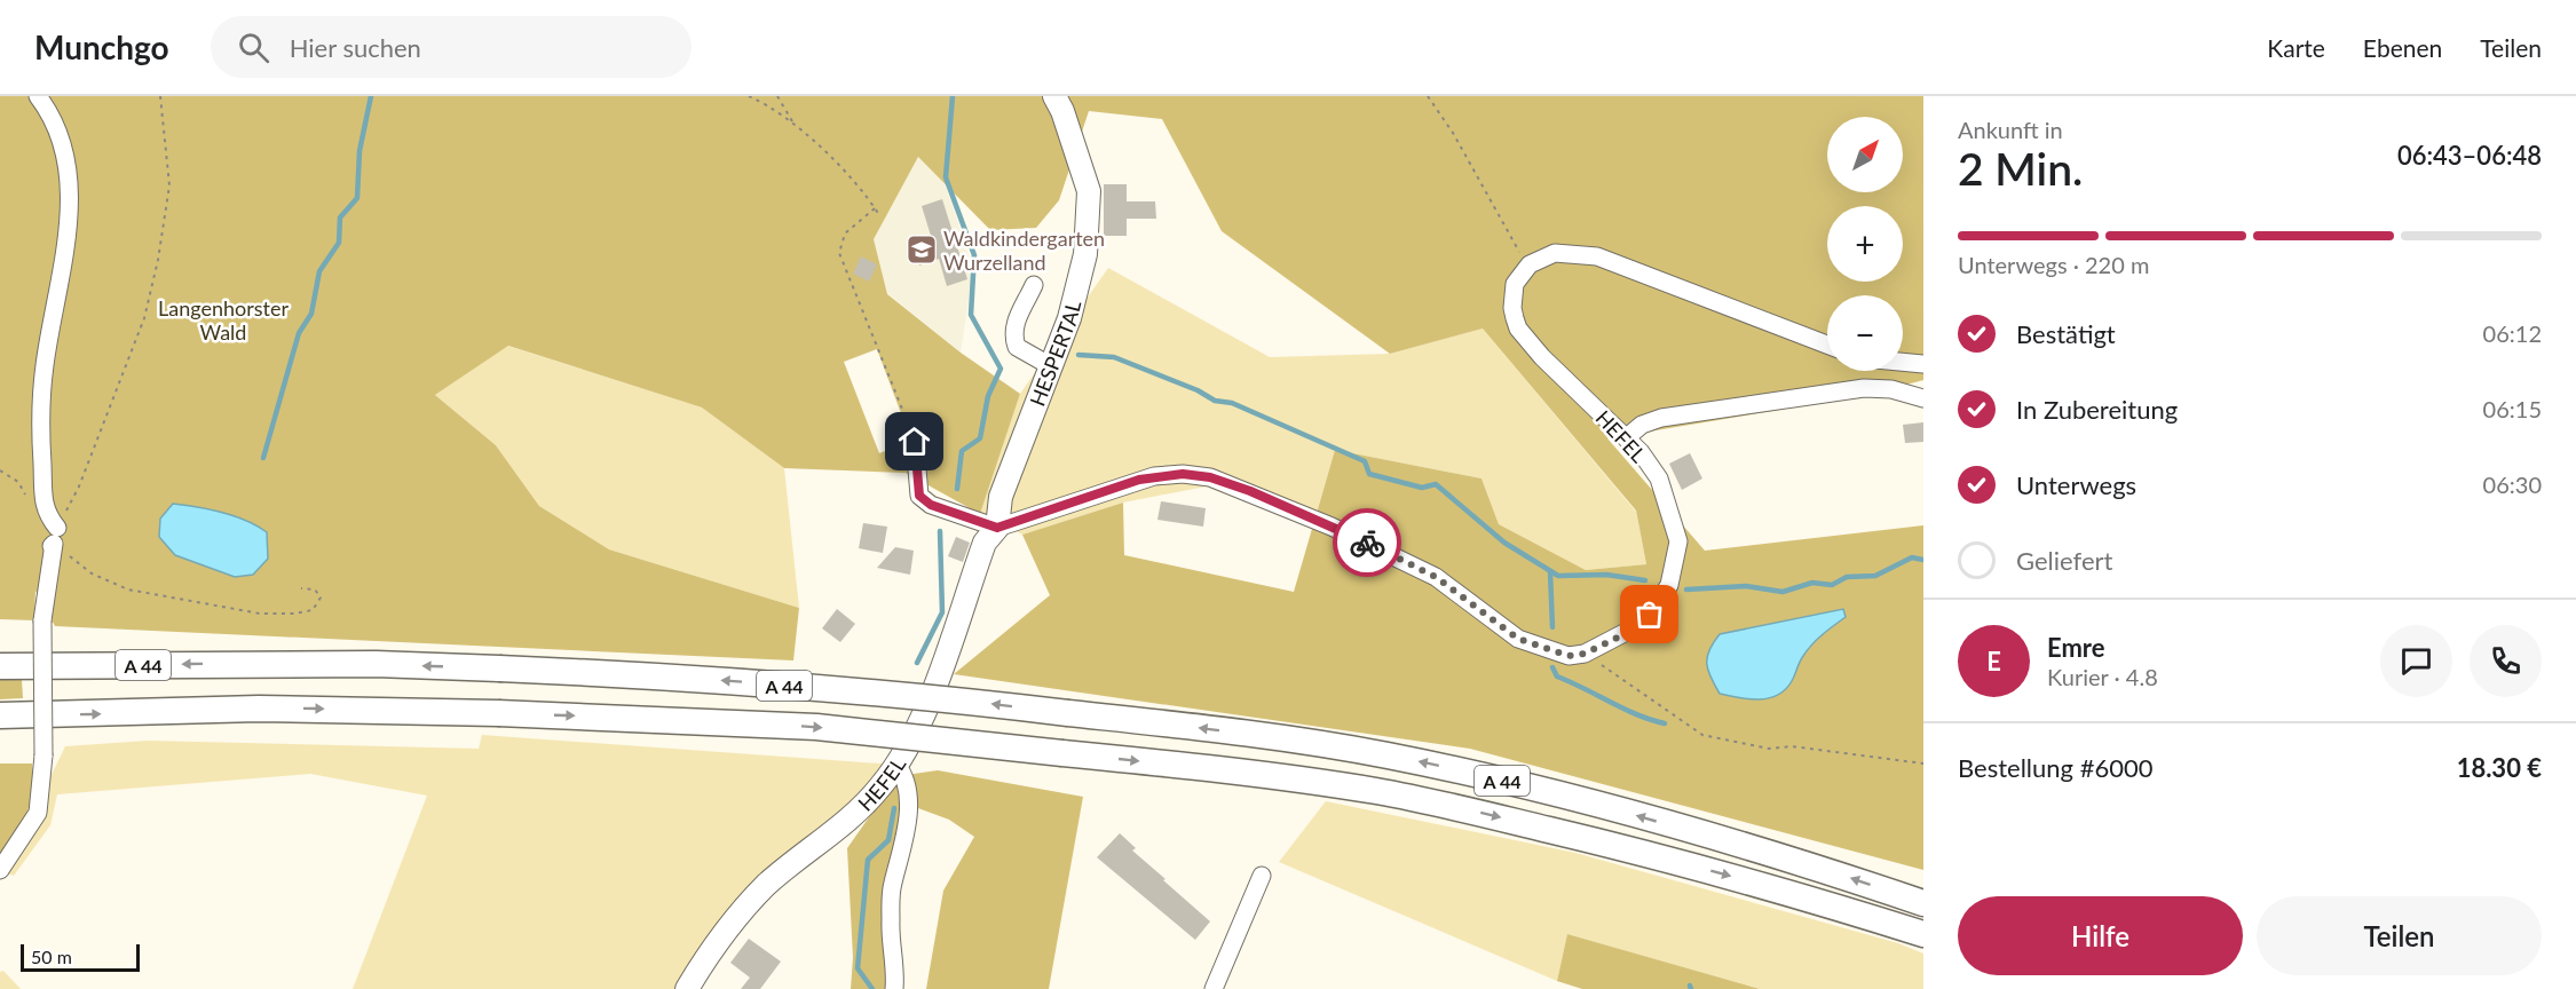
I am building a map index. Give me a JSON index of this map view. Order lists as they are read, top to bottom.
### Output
{
  "streets": {
    "highway": ["A 44"],
    "main road": ["HESPERTAL", "HEFEL"]
  },
  "crossings": [
    ["HESPERTAL", "HEFEL"]
  ],
  "parks": ["Langenhorster Wald"],
  "places": {
    "school or university": ["Waldkindergarten Wurzelland"]
  },
  "scale_bar": "50 m",
  "north": "top right",
  "page": {
    "header": "Munchgo",
    "search": "Hier suchen",
    "nav": ["Karte", "Ebenen", "Teilen"],
    "heading": ["2 Min.", "Ankunft in", "06:43–06:48"],
    "panel": [
      "Emre",
      "Kurier · 4.8",
      "Bestellung #6000",
      "18.30 €"
    ],
    "map_buttons": ["+", "−"],
    "bar": "Unterwegs · 220 m",
    "list": [
      ["Bestätigt", "06:12"],
      ["In Zubereitung", "06:15"],
      ["Unterwegs", "06:30"],
      "Geliefert"
    ],
    "round": "E",
    "buttons": ["Hilfe", "Teilen"],
    "scale": "50 m"
  }
}
